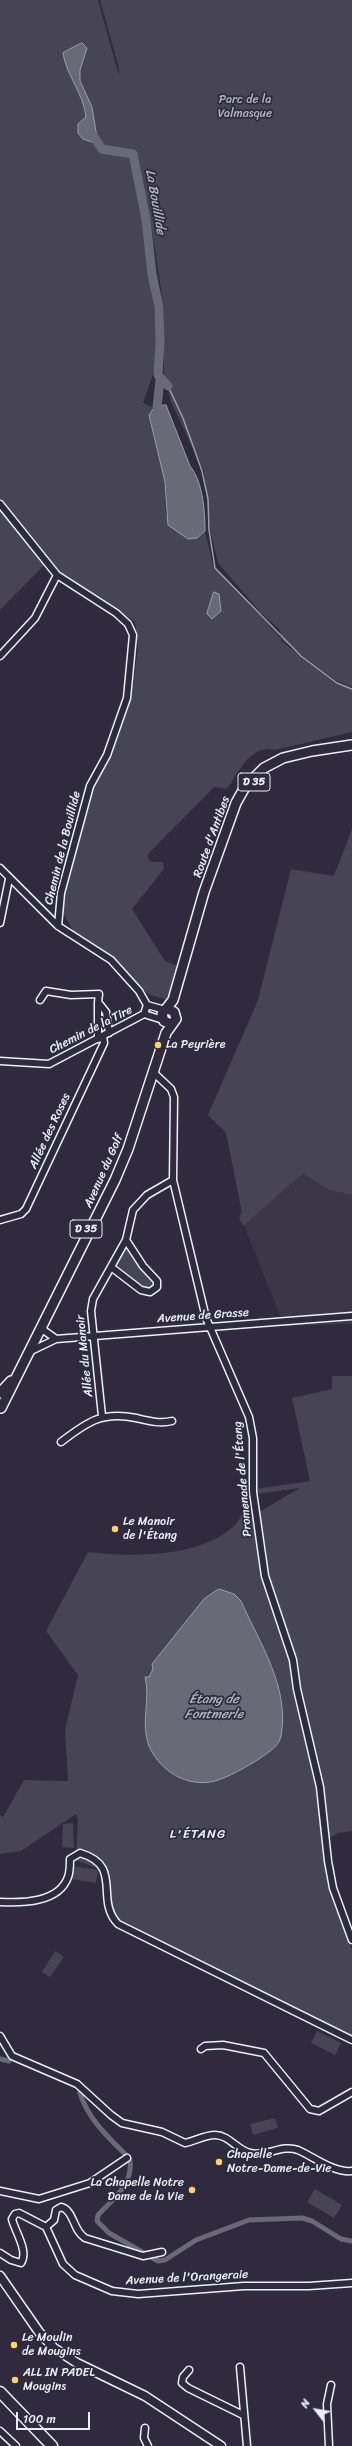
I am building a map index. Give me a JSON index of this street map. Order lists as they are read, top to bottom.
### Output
{
  "streets": {
    "main road": ["D 35", "Route d'Antibes", "Avenue du Golf"],
    "street": [
      "Chemin de la Bouillide",
      "Chemin de la Tire",
      "Allée des Roses",
      "Avenue de Grasse",
      "Allée du Manoir",
      "Promenade de l'Étang",
      "Avenue de l'Orangeraie"
    ]
  },
  "crossings": [
    ["Chemin de la Tire", "Allée des Roses"],
    ["Avenue du Golf", "Avenue de Grasse"],
    ["Avenue du Golf", "Promenade de l'Étang"],
    ["Avenue de Grasse", "Allée du Manoir"],
    ["Avenue de Grasse", "Promenade de l'Étang"],
    ["Allée du Manoir", "Promenade de l'Étang"]
  ],
  "districts": ["L'ÉTANG"],
  "water": ["La Bouillide", "Étang de Fontmerle"],
  "parks": ["Parc de la Valmasque"],
  "places": [
    "La Peyrière",
    "Le Manoir de l'Étang",
    "Chapelle Notre-Dame-de-Vie",
    "La Chapelle Notre Dame de la Vie",
    "Le Moulin de Mougins",
    "ALL IN PADEL Mougins"
  ],
  "scale_bar": "100 m",
  "north": "top left"
}
